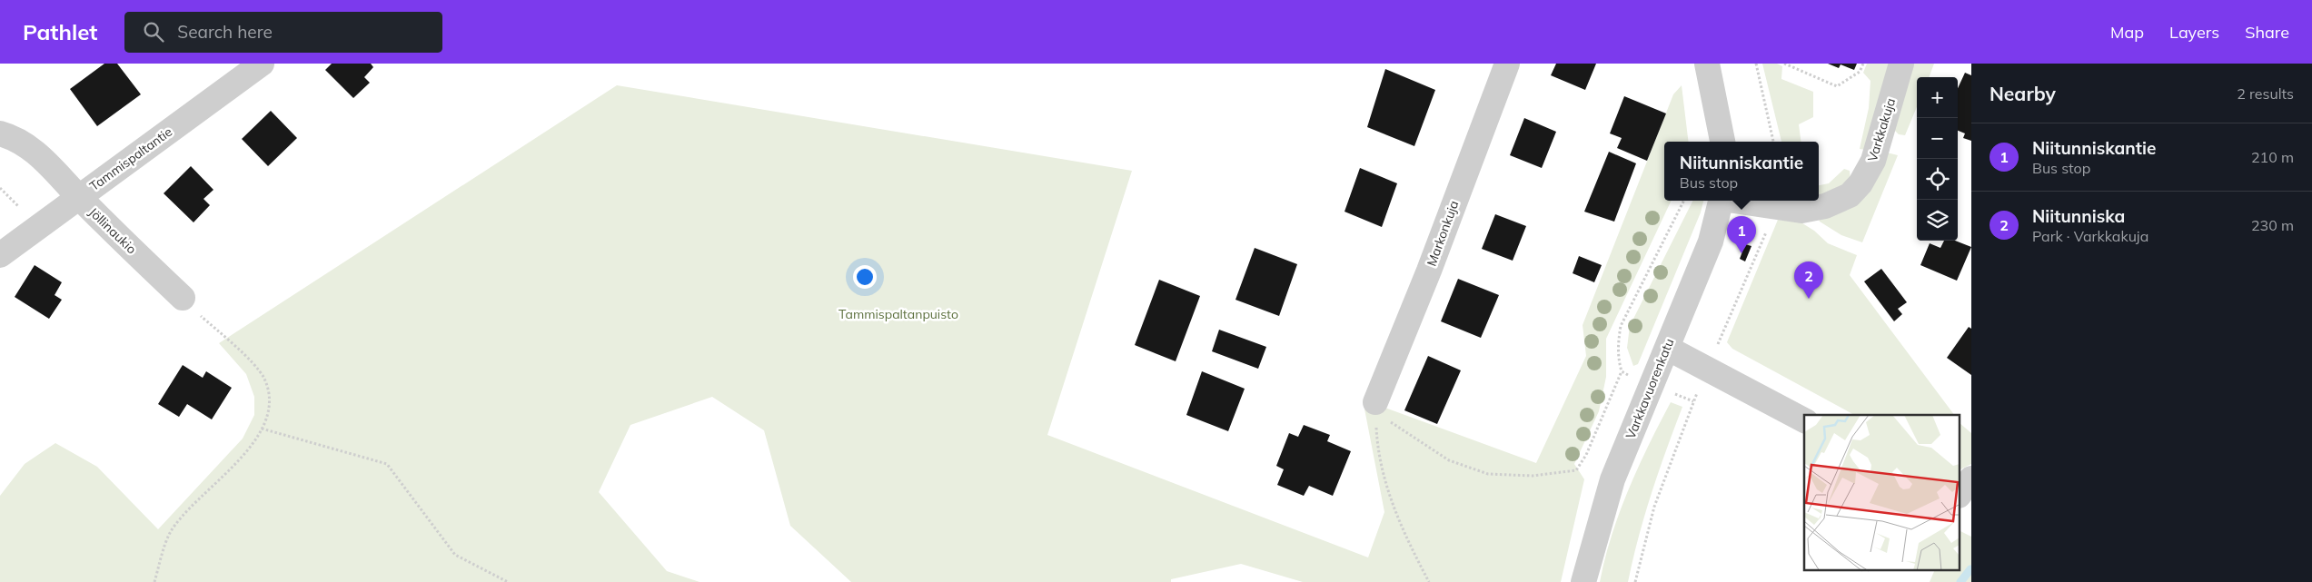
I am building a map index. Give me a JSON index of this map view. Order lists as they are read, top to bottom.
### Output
{
  "streets": {
    "street": [
      "Varkkakuja",
      "Tammispaltantie",
      "Jöllinaukio",
      "Markonkuja",
      "Varkkavuorenkatu"
    ]
  },
  "crossings": [
    ["Tammispaltantie", "Jöllinaukio"]
  ],
  "parks": ["Tammispaltanpuisto"],
  "page": {
    "header": "Pathlet",
    "search": "Search here",
    "nav": ["Map", "Layers", "Share"],
    "heading": ["Nearby", "2 results"],
    "map_buttons": ["+", "−"],
    "list": [
      {
        "mark": "1",
        "name": "Niitunniskantie",
        "note": "Bus stop",
        "value": "210 m"
      },
      {
        "mark": "2",
        "name": "Niitunniska",
        "note": "Park · Varkkakuja",
        "value": "230 m"
      }
    ],
    "popup": ["Niitunniskantie", "Bus stop"],
    "pins": ["1", "2"]
  }
}
